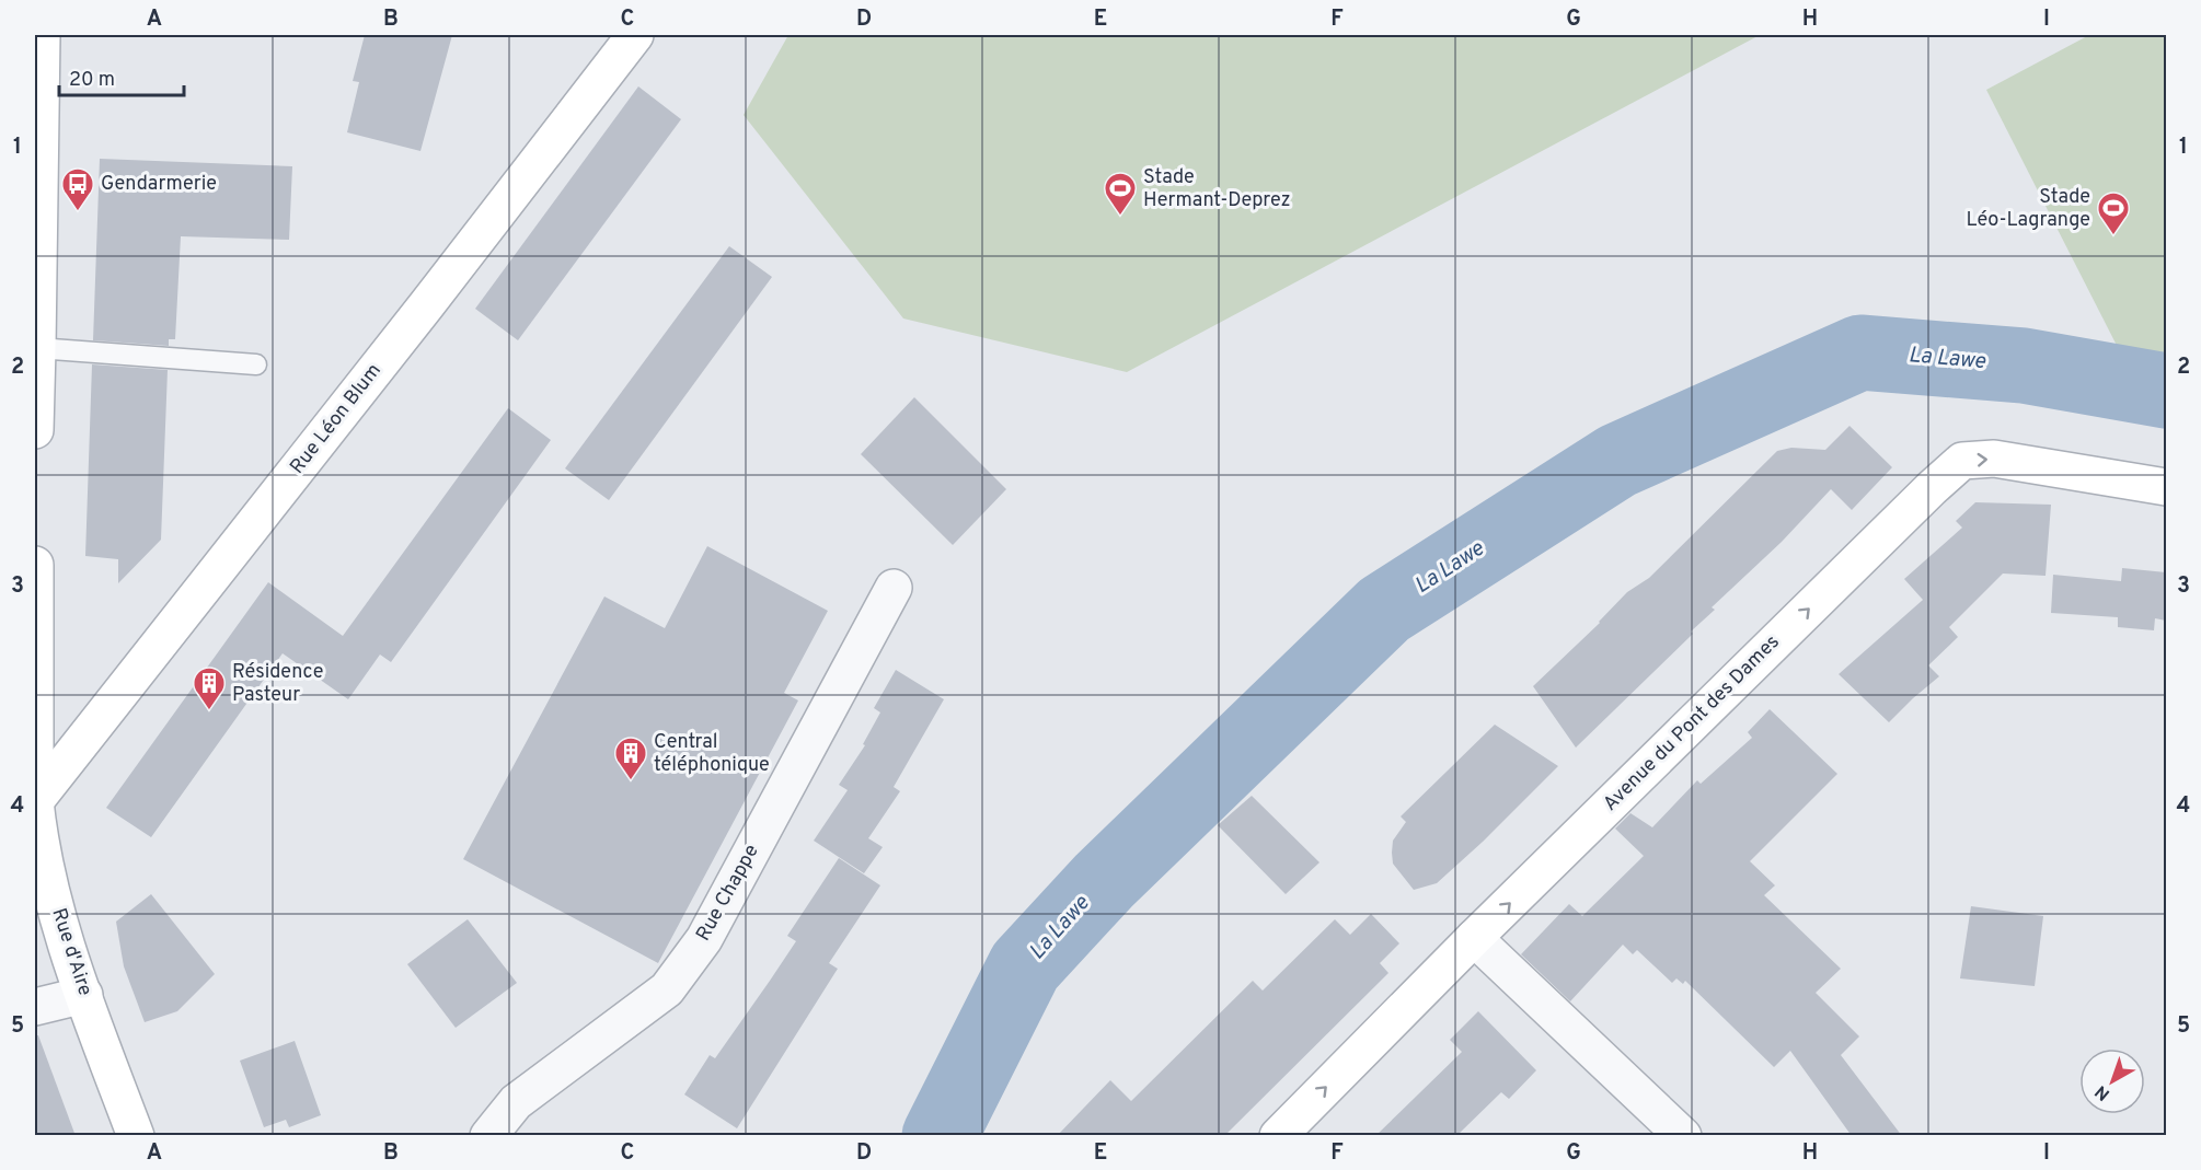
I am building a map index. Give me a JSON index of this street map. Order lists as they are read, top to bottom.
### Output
{
  "streets": {
    "street": [
      "Rue Léon Blum",
      "Avenue du Pont des Dames",
      "Rue Chappe",
      "Rue d'Aire"
    ]
  },
  "crossings": [
    ["Rue Léon Blum", "Rue d'Aire"]
  ],
  "one_way": ["Avenue du Pont des Dames"],
  "water": ["La Lawe"],
  "places": {
    "bus stop": ["Gendarmerie"],
    "sports": ["Stade Hermant-Deprez", "Stade Léo-Lagrange"],
    "building": ["Résidence Pasteur", "Central téléphonique"]
  },
  "scale_bar": "20 m",
  "north": "bottom left",
  "grid": {
    "columns": [
      "A",
      "B",
      "C",
      "D",
      "E",
      "F",
      "G",
      "H",
      "I"
    ],
    "rows": [
      "1",
      "2",
      "3",
      "4",
      "5"
    ]
  }
}
